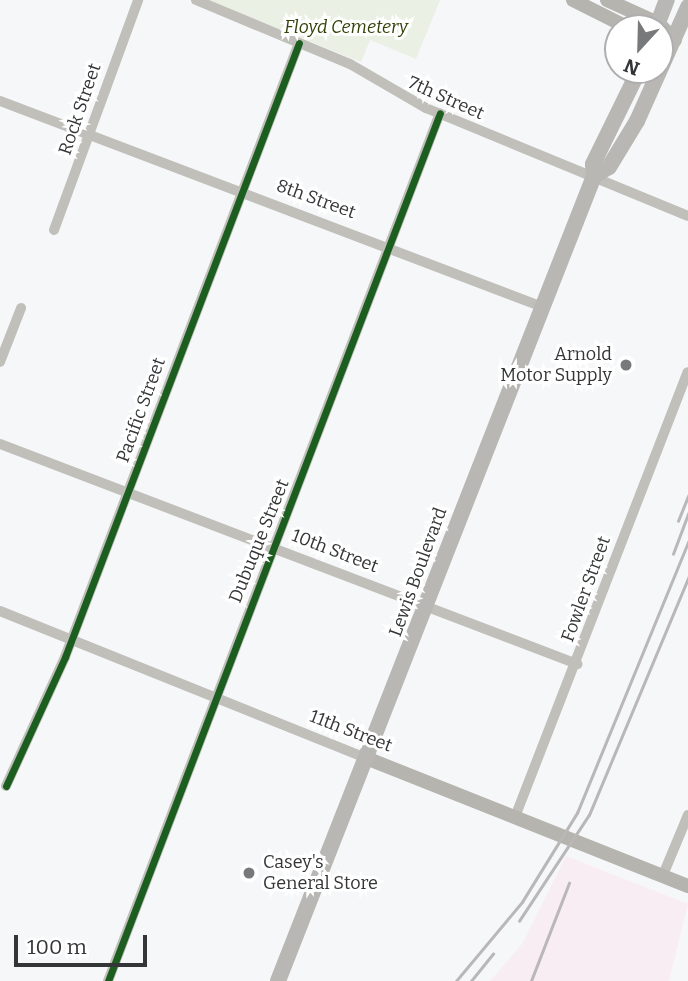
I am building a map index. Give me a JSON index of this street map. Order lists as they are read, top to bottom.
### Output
{
  "streets": {
    "main road": ["Lewis Boulevard", "11th Street"],
    "street": [
      "7th Street",
      "Rock Street",
      "8th Street",
      "Pacific Street",
      "Dubuque Street",
      "10th Street",
      "Fowler Street"
    ]
  },
  "crossings": [
    ["7th Street", "Pacific Street"],
    ["7th Street", "Dubuque Street"],
    ["7th Street", "Lewis Boulevard"],
    ["Rock Street", "8th Street"],
    ["8th Street", "Pacific Street"],
    ["8th Street", "Dubuque Street"],
    ["8th Street", "Lewis Boulevard"],
    ["Pacific Street", "10th Street"],
    ["Pacific Street", "11th Street"],
    ["Dubuque Street", "10th Street"],
    ["Dubuque Street", "11th Street"],
    ["10th Street", "Lewis Boulevard"],
    ["10th Street", "Fowler Street"],
    ["Lewis Boulevard", "11th Street"],
    ["Fowler Street", "11th Street"]
  ],
  "parks": ["Floyd Cemetery"],
  "places": ["Arnold Motor Supply", "Casey's General Store"],
  "scale_bar": "100 m",
  "north": "bottom"
}
